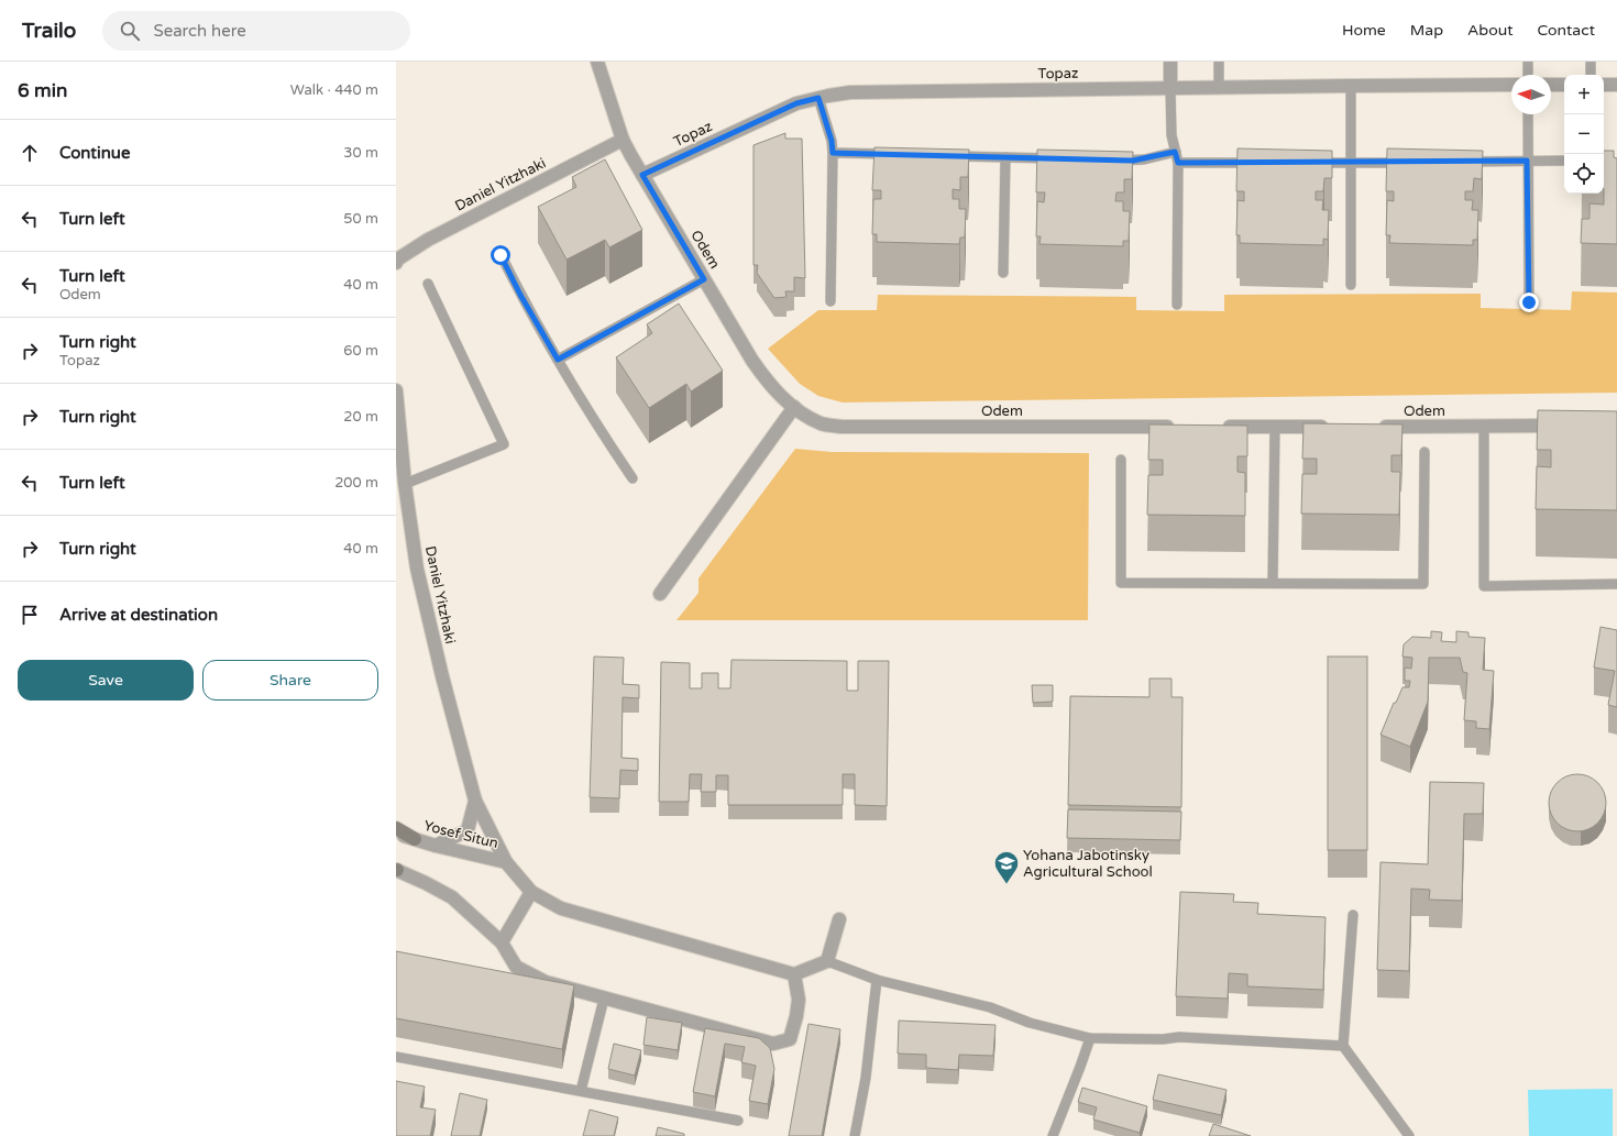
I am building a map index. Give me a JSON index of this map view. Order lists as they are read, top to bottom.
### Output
{
  "streets": {
    "street": [
      "Topaz",
      "Daniel Yitzhaki",
      "Odem",
      "Yosef Situn"
    ]
  },
  "crossings": [
    ["Topaz", "Odem"],
    ["Daniel Yitzhaki", "Odem"],
    ["Daniel Yitzhaki", "Yosef Situn"]
  ],
  "places": {
    "school or university": ["Yohana Jabotinsky Agricultural School"]
  },
  "north": "left",
  "page": {
    "header": "Trailo",
    "search": "Search here",
    "nav": [
      "Home",
      "Map",
      "About",
      "Contact"
    ],
    "heading": ["6 min", "Walk · 440 m"],
    "map_buttons": ["+", "−"],
    "list": [
      ["Continue", "30 m"],
      ["Turn left", "50 m"],
      ["Turn left", "Odem", "40 m"],
      ["Turn right", "Topaz", "60 m"],
      ["Turn right", "20 m"],
      ["Turn left", "200 m"],
      ["Turn right", "40 m"],
      "Arrive at destination"
    ],
    "buttons": ["Save", "Share"]
  }
}
